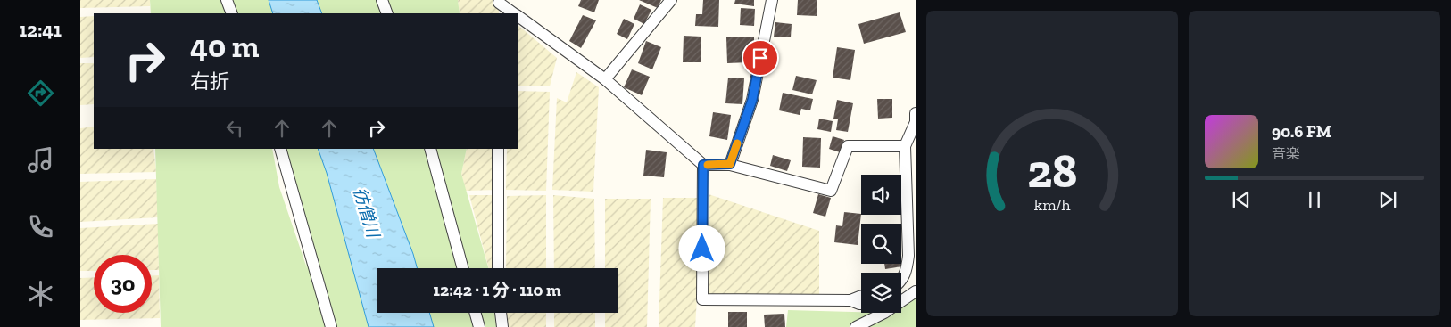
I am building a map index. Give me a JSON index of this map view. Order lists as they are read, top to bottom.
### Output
{
  "water": ["彷僧川"],
  "page": {
    "tabs": "12:41",
    "turn": ["40 m", "右折"],
    "song": ["90.6 FM", "音楽"],
    "limit": "30",
    "trip": "12:42 · 1 分 · 110 m",
    "gauge": ["28", "km/h"]
  }
}
